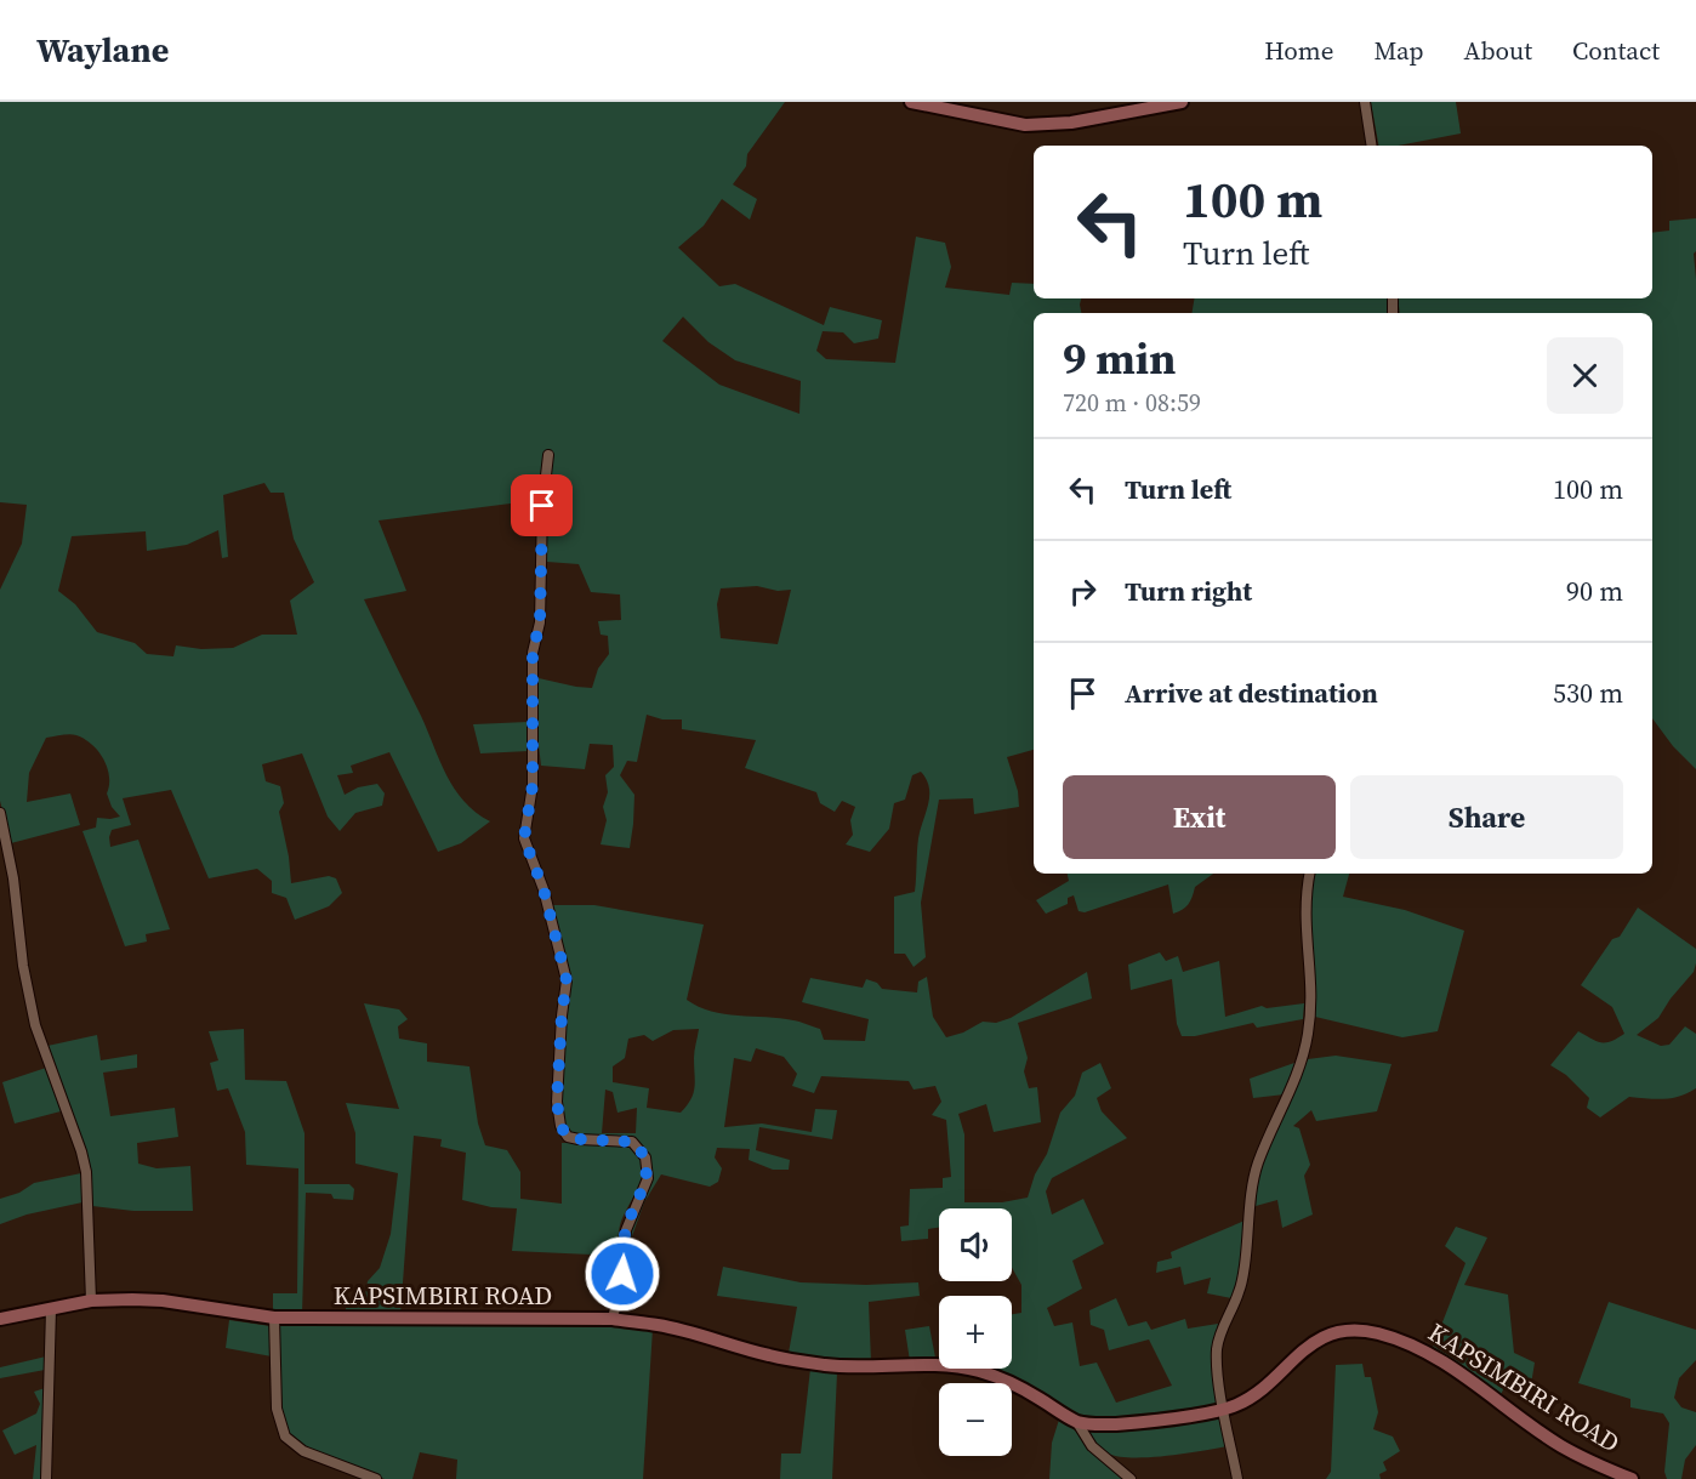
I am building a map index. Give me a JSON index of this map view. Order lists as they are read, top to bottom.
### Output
{
  "streets": {
    "street": ["KAPSIMBIRI ROAD"]
  },
  "page": {
    "header": "Waylane",
    "nav": [
      "Home",
      "Map",
      "About",
      "Contact"
    ],
    "turn": ["100 m", "Turn left"],
    "heading": ["9 min", "720 m · 08:59"],
    "list": [
      {
        "name": "Turn left",
        "value": "100 m"
      },
      {
        "name": "Turn right",
        "value": "90 m"
      },
      {
        "name": "Arrive at destination",
        "value": "530 m"
      }
    ],
    "buttons": ["Exit", "Share"],
    "map_buttons": ["+", "−"]
  }
}
